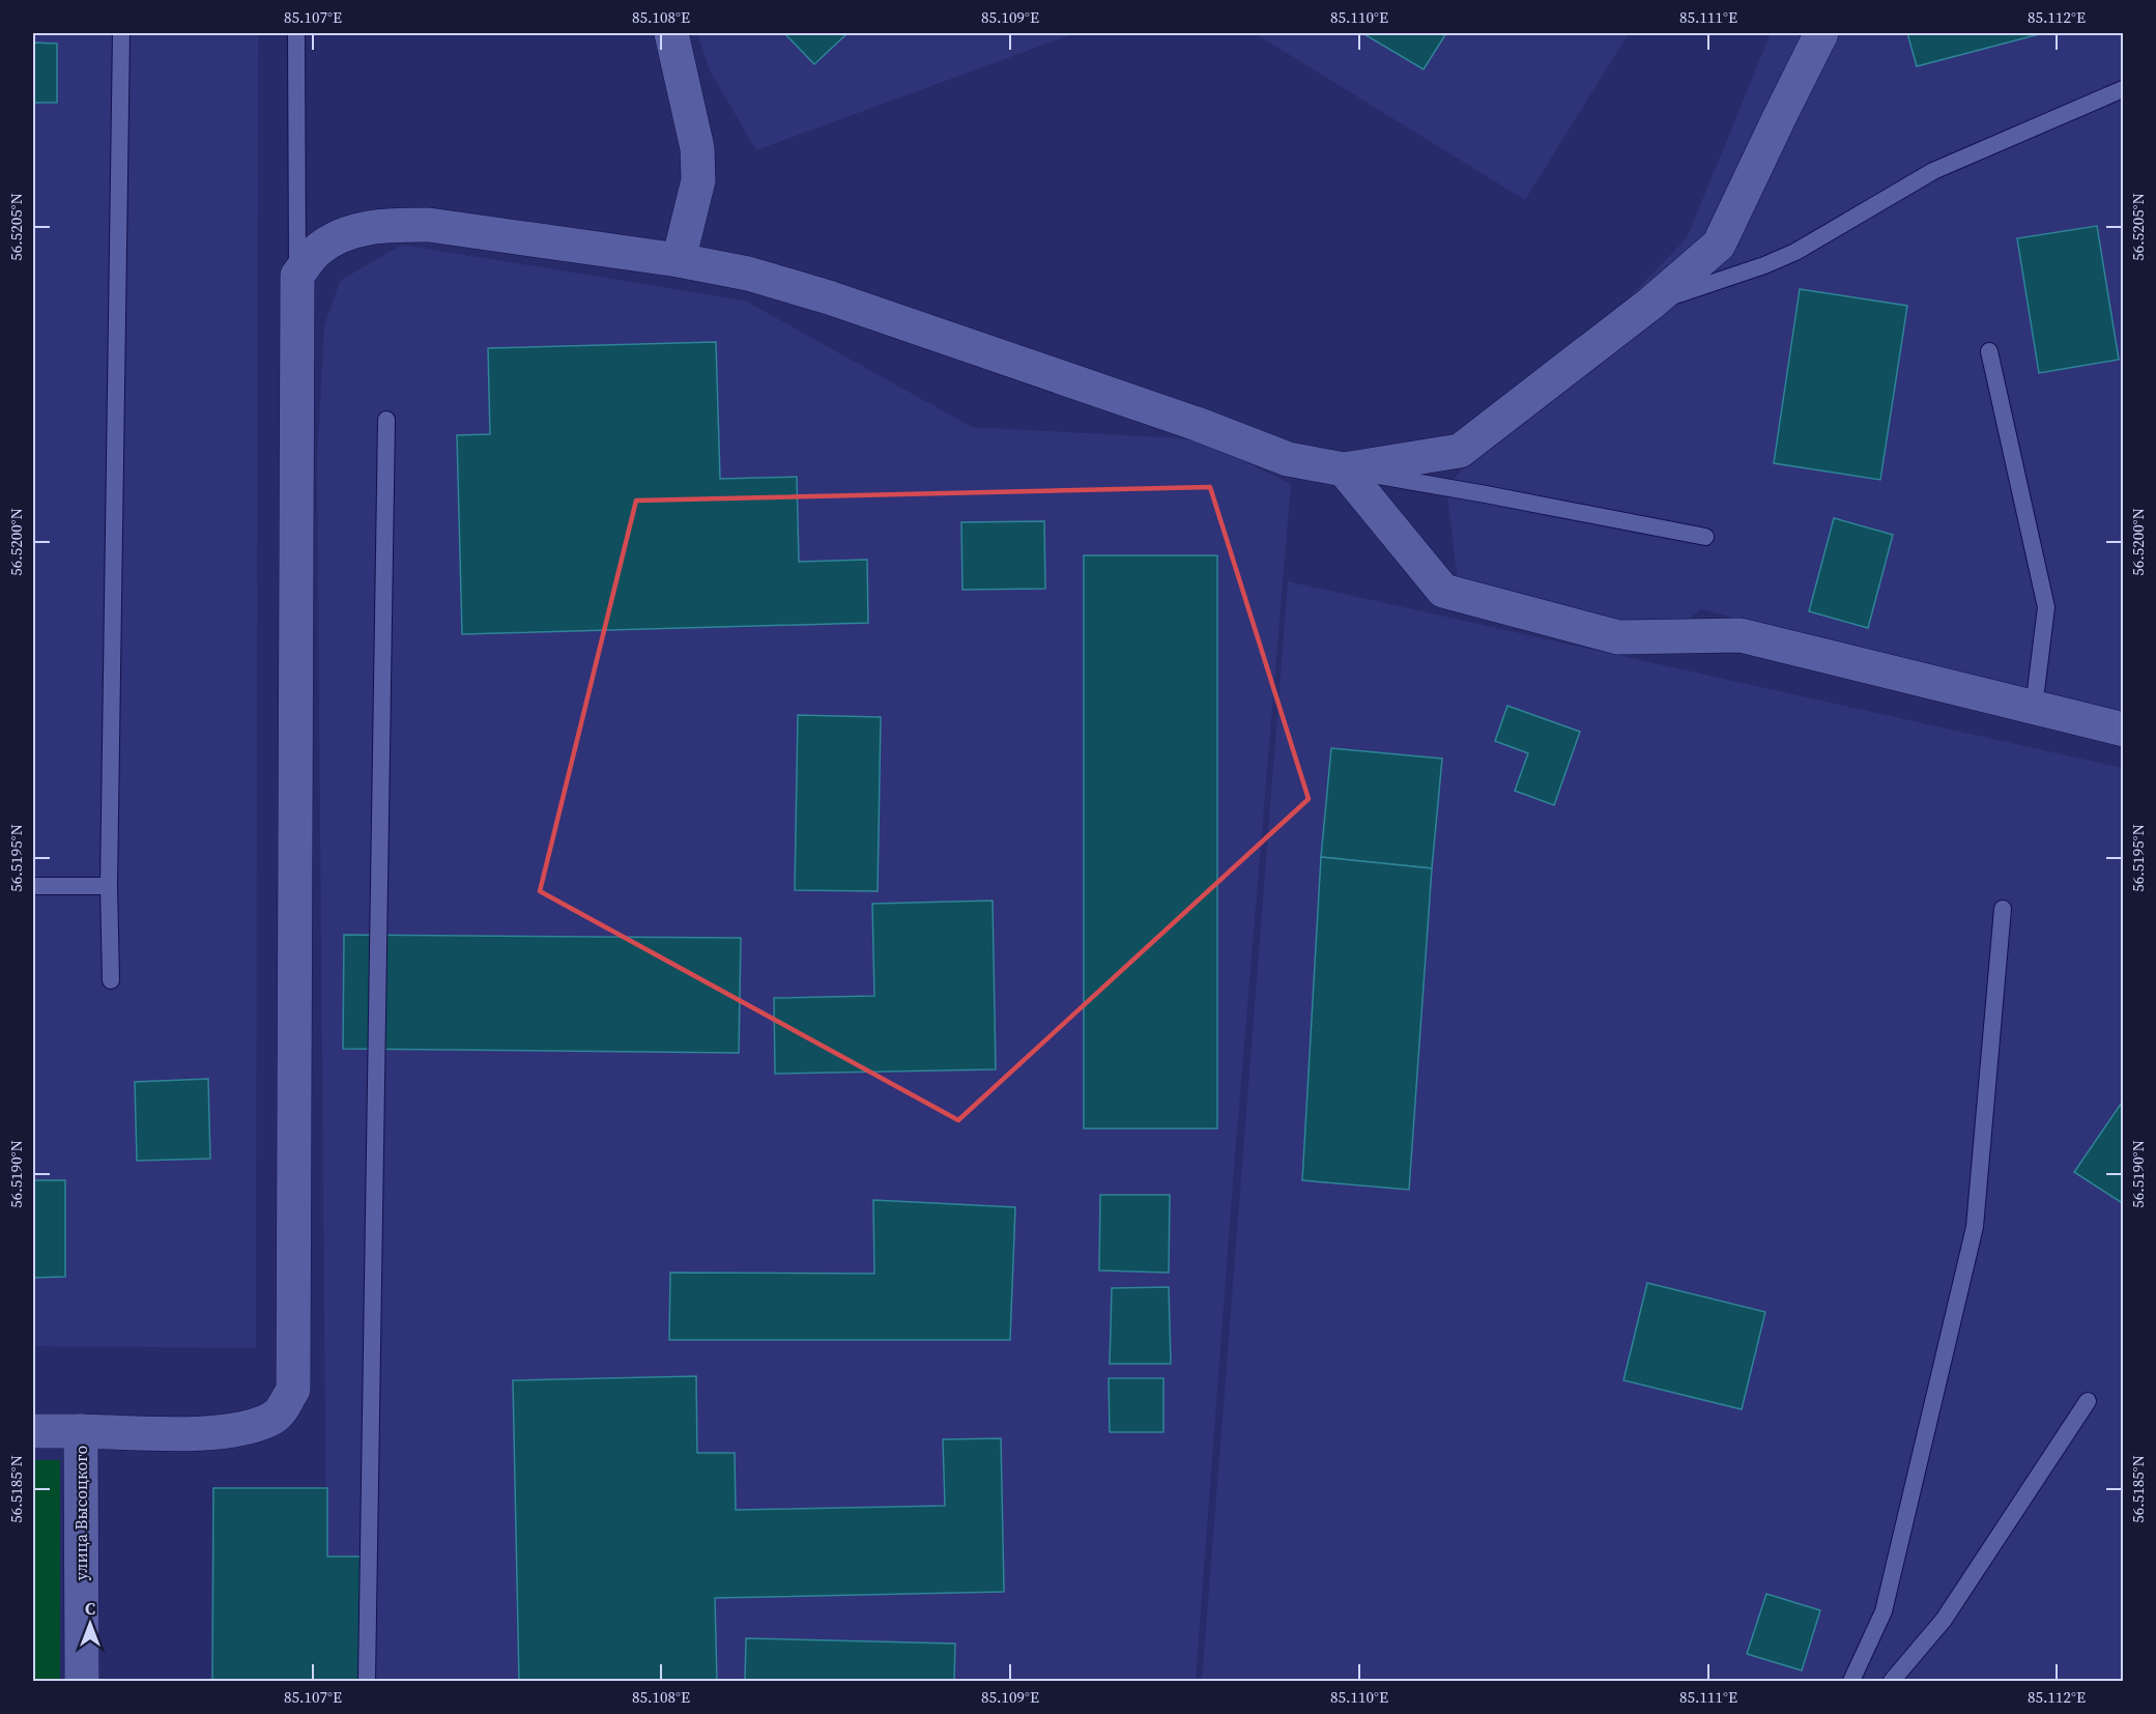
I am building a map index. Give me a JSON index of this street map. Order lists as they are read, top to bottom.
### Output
{
  "streets": {
    "street": ["улица Высоцкого"]
  },
  "north": "top",
  "coordinates": [
    "85.107°E",
    "85.108°E",
    "85.109°E",
    "85.110°E",
    "85.111°E",
    "85.112°E",
    "56.5205°N",
    "56.5200°N",
    "56.5195°N",
    "56.5190°N",
    "56.5185°N"
  ]
}
